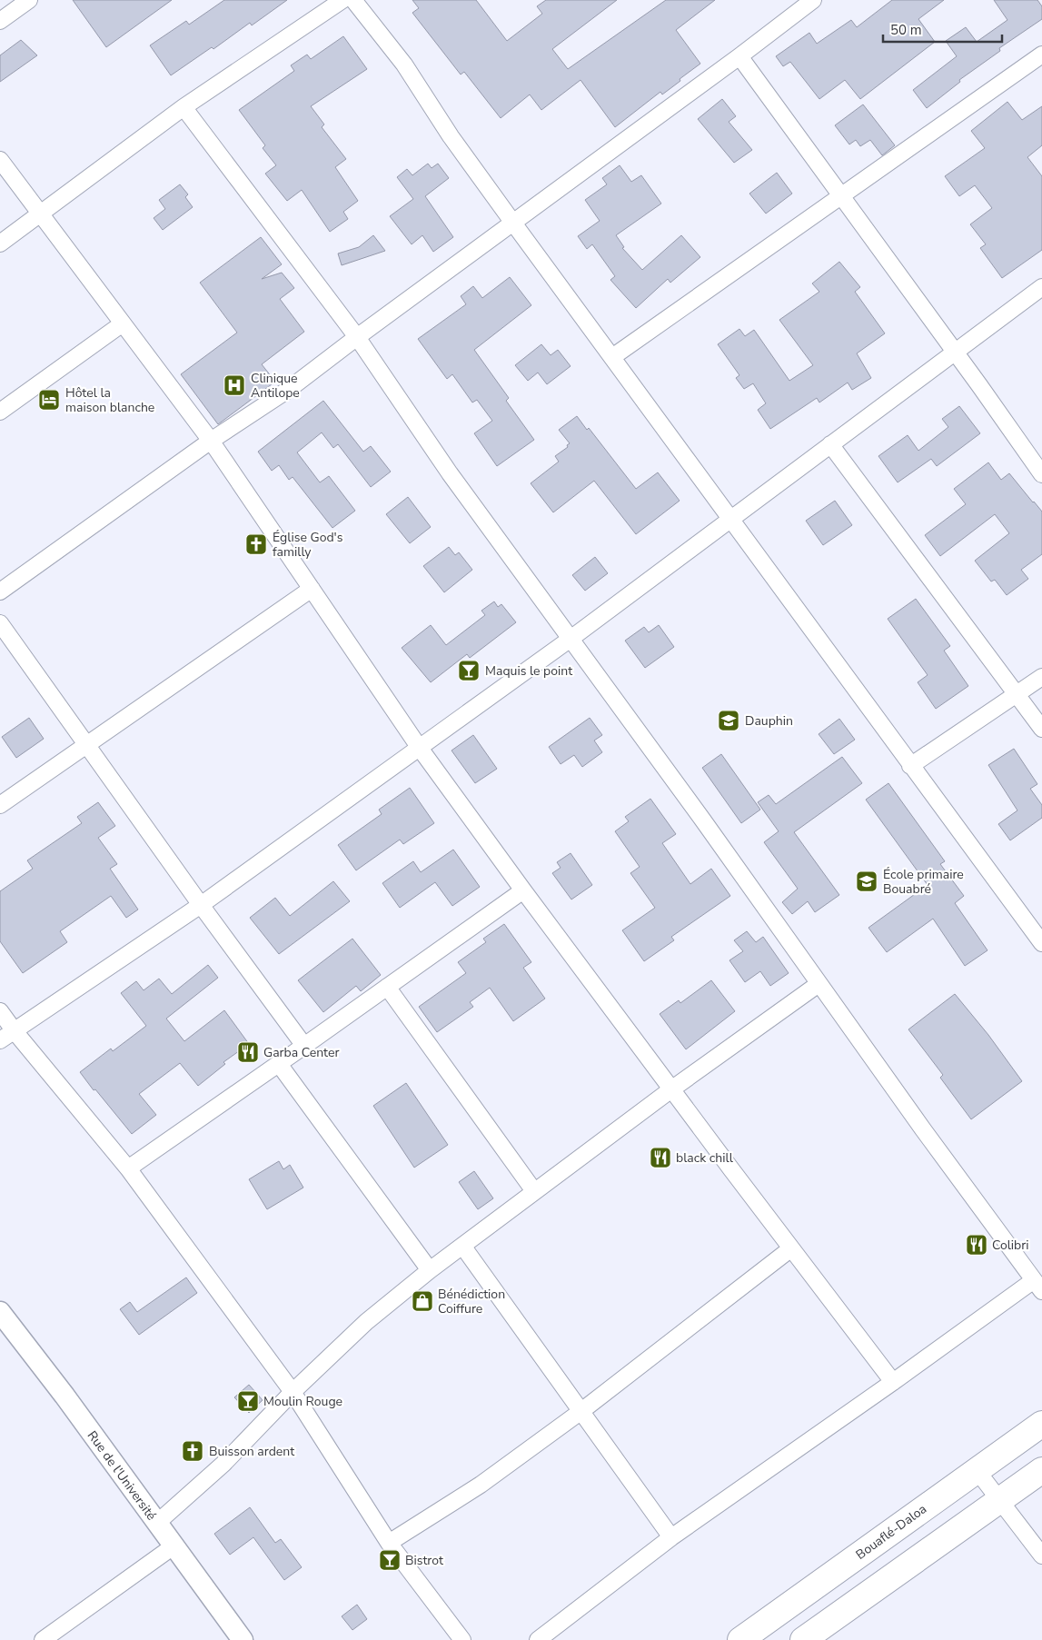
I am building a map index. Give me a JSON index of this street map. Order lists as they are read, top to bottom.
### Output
{
  "streets": {
    "highway": ["Bouaflé-Daloa"],
    "street": ["Rue de l'Université"]
  },
  "places": {
    "hospital": ["Clinique Antilope"],
    "hotel": ["Hôtel la maison blanche"],
    "church": ["Église God's familly", "Buisson ardent"],
    "bar": ["Maquis le point", "Moulin Rouge", "Bistrot"],
    "school or university": ["Dauphin", "École primaire Bouabré"],
    "restaurant": ["Garba Center", "black chill", "Colibri"],
    "shop": ["Bénédiction Coiffure"]
  },
  "scale_bar": "50 m"
}
